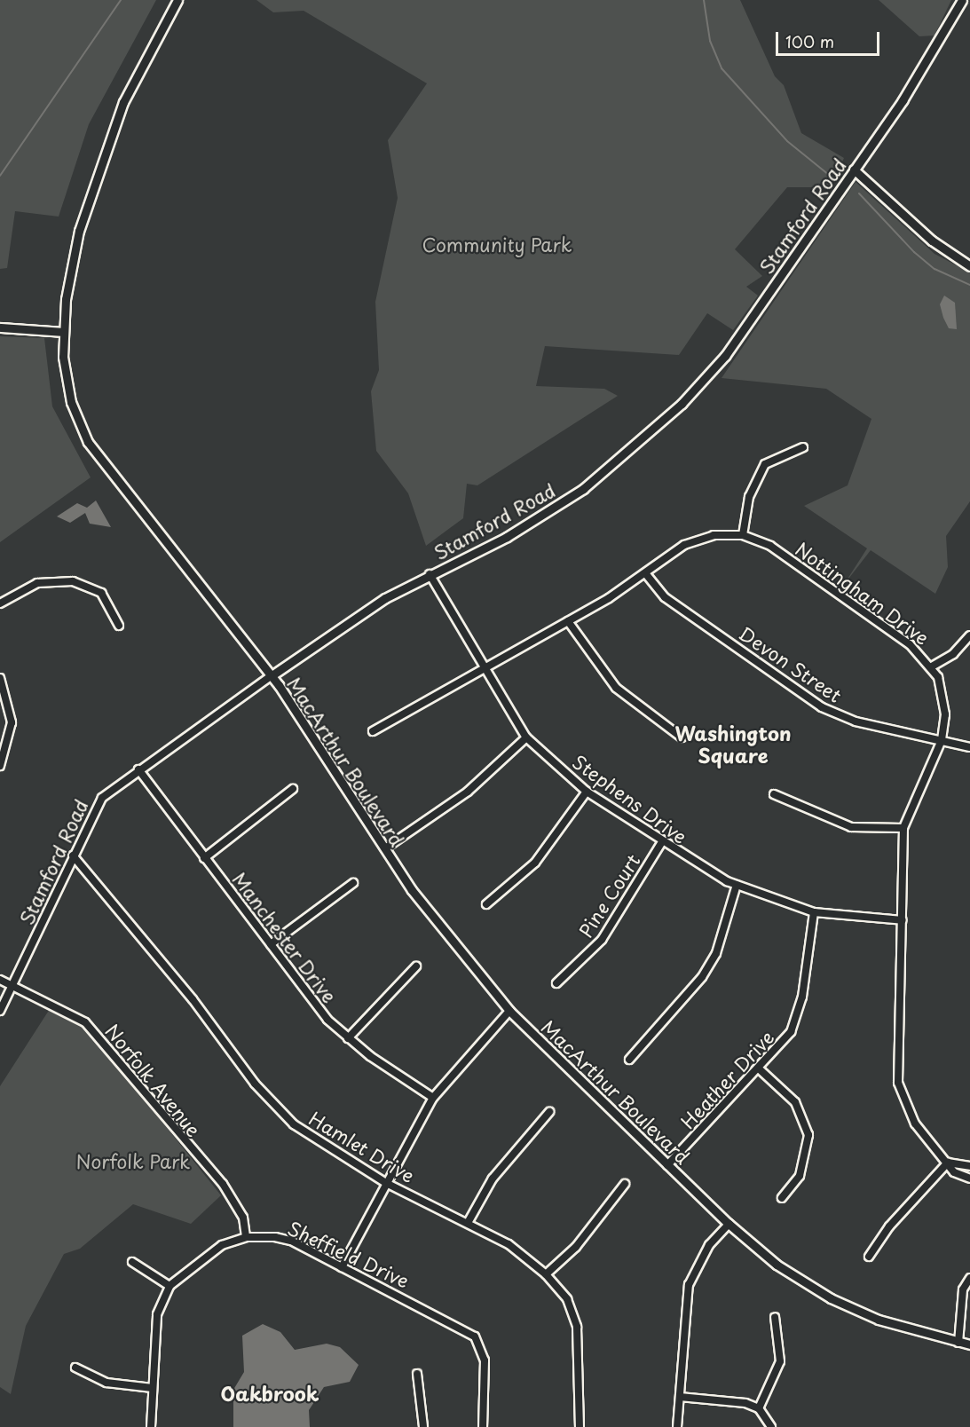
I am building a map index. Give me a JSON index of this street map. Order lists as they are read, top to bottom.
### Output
{
  "streets": {
    "street": [
      "Stamford Road",
      "Nottingham Drive",
      "Devon Street",
      "MacArthur Boulevard",
      "Stephens Drive",
      "Pine Court",
      "Manchester Drive",
      "Heather Drive",
      "Norfolk Avenue",
      "Hamlet Drive",
      "Sheffield Drive"
    ]
  },
  "crossings": [
    ["Stamford Road", "MacArthur Boulevard"],
    ["Stamford Road", "Stephens Drive"],
    ["Stamford Road", "Manchester Drive"],
    ["Stamford Road", "Norfolk Avenue"],
    ["Stamford Road", "Hamlet Drive"],
    ["Nottingham Drive", "Devon Street"],
    ["Nottingham Drive", "Stephens Drive"],
    ["MacArthur Boulevard", "Heather Drive"],
    ["Stephens Drive", "Pine Court"],
    ["Stephens Drive", "Heather Drive"],
    ["Norfolk Avenue", "Sheffield Drive"]
  ],
  "districts": ["Washington Square", "Oakbrook"],
  "parks": ["Community Park", "Norfolk Park"],
  "scale_bar": "100 m"
}
